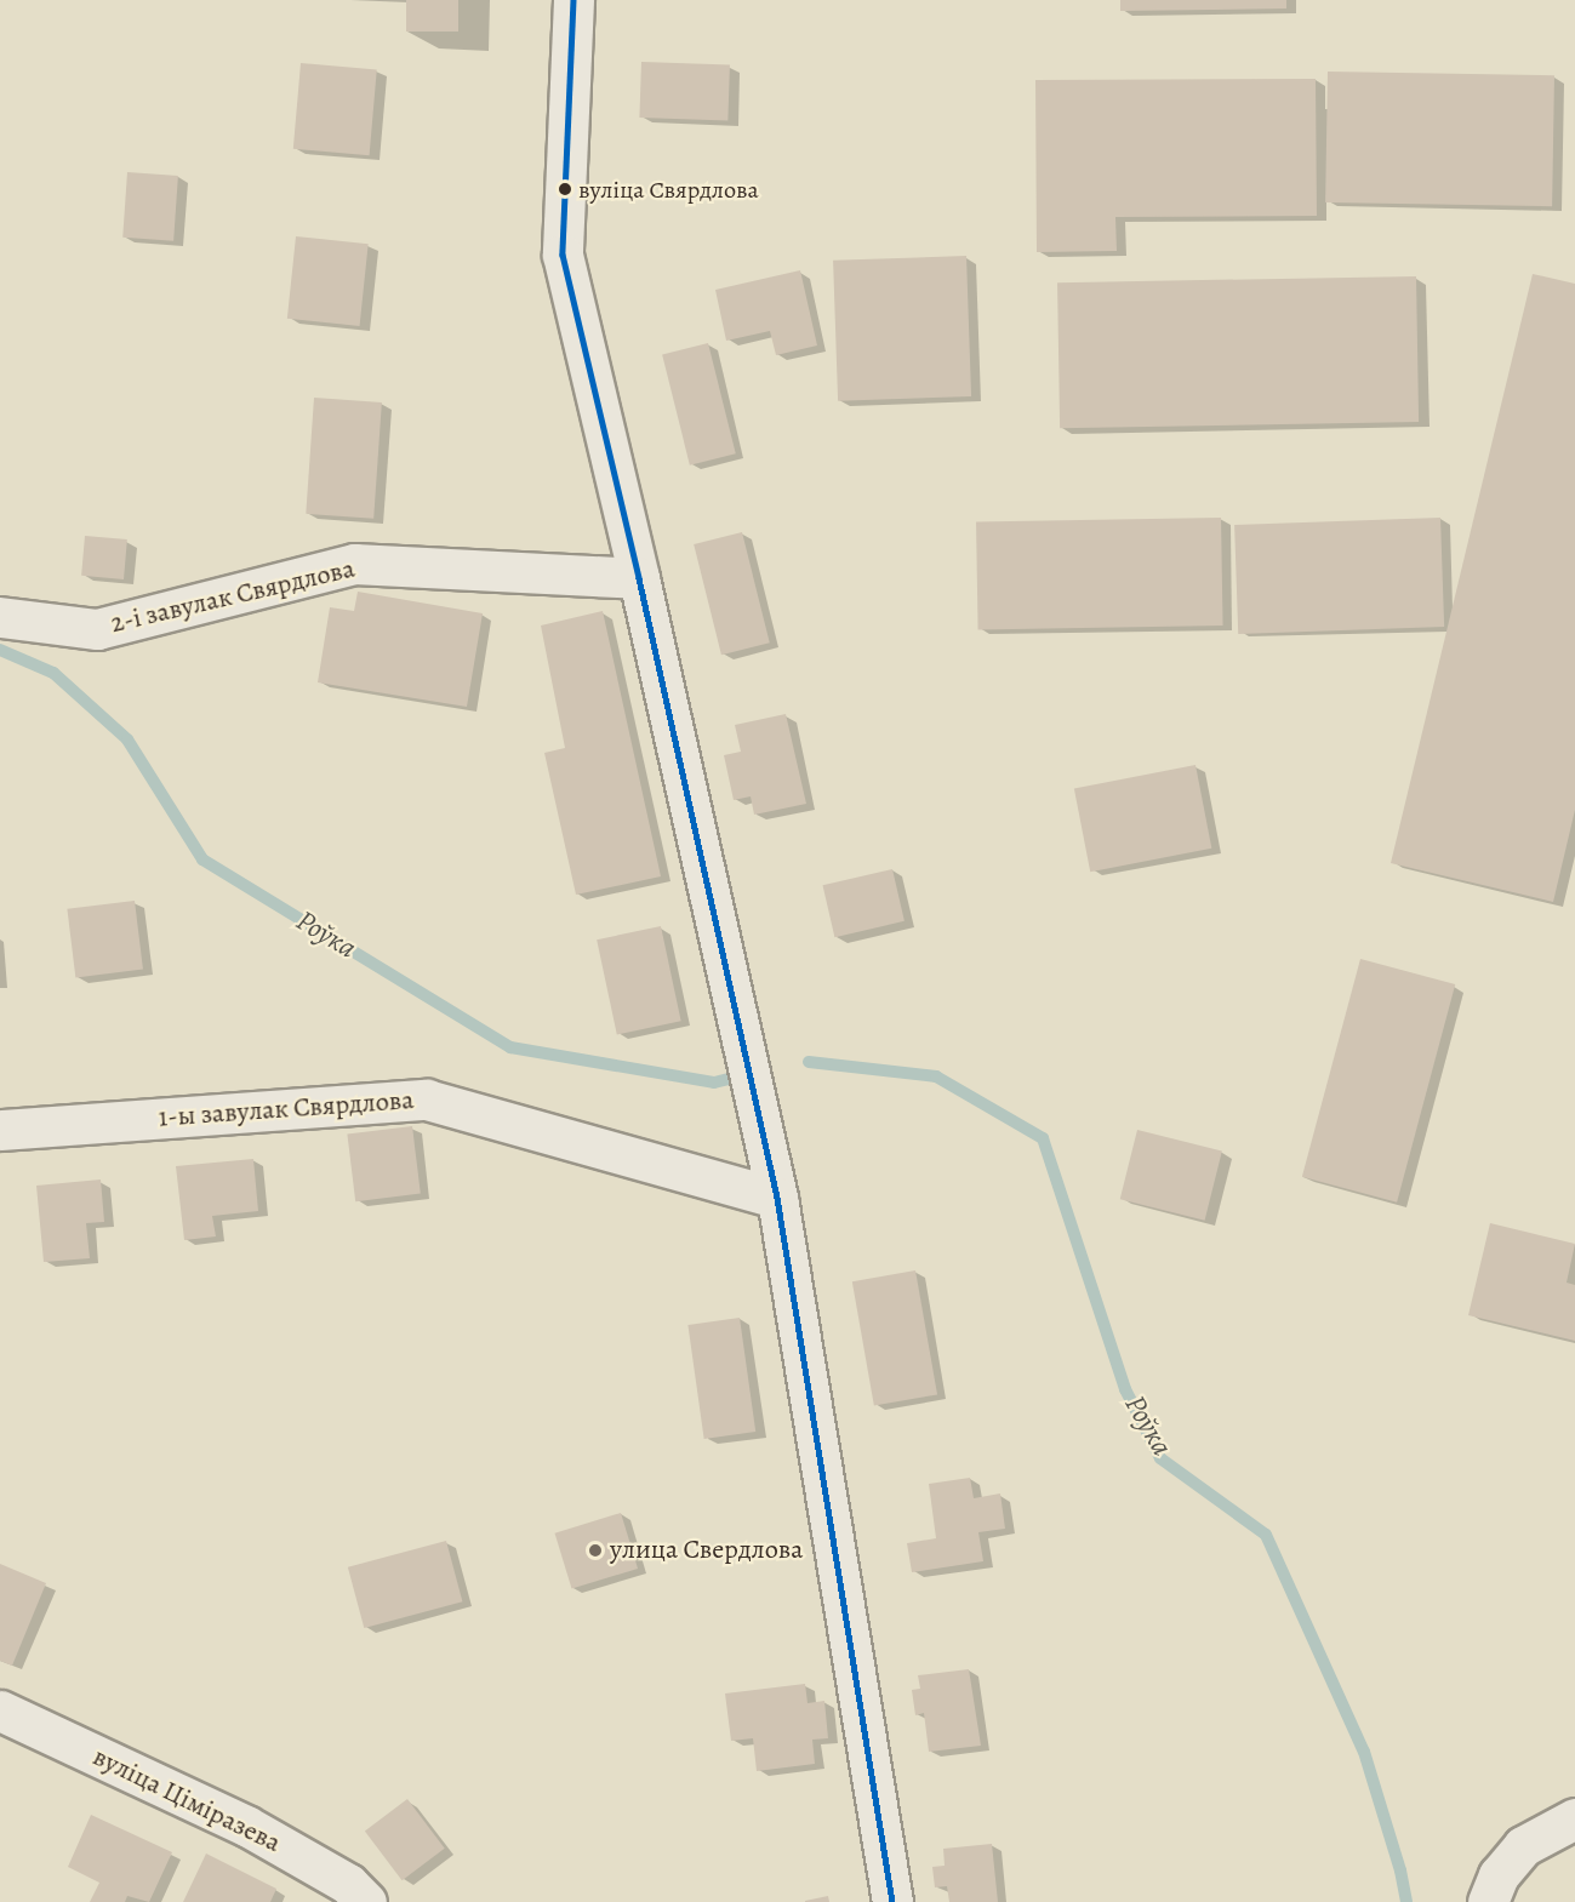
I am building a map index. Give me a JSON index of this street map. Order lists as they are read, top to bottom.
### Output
{
  "streets": {
    "street": ["2-і завулак Свярдлова", "1-ы завулак Свярдлова", "вуліца Ціміразева"]
  },
  "water": ["Роўка"],
  "places": ["вуліца Свярдлова", "улица Свердлова"]
}
